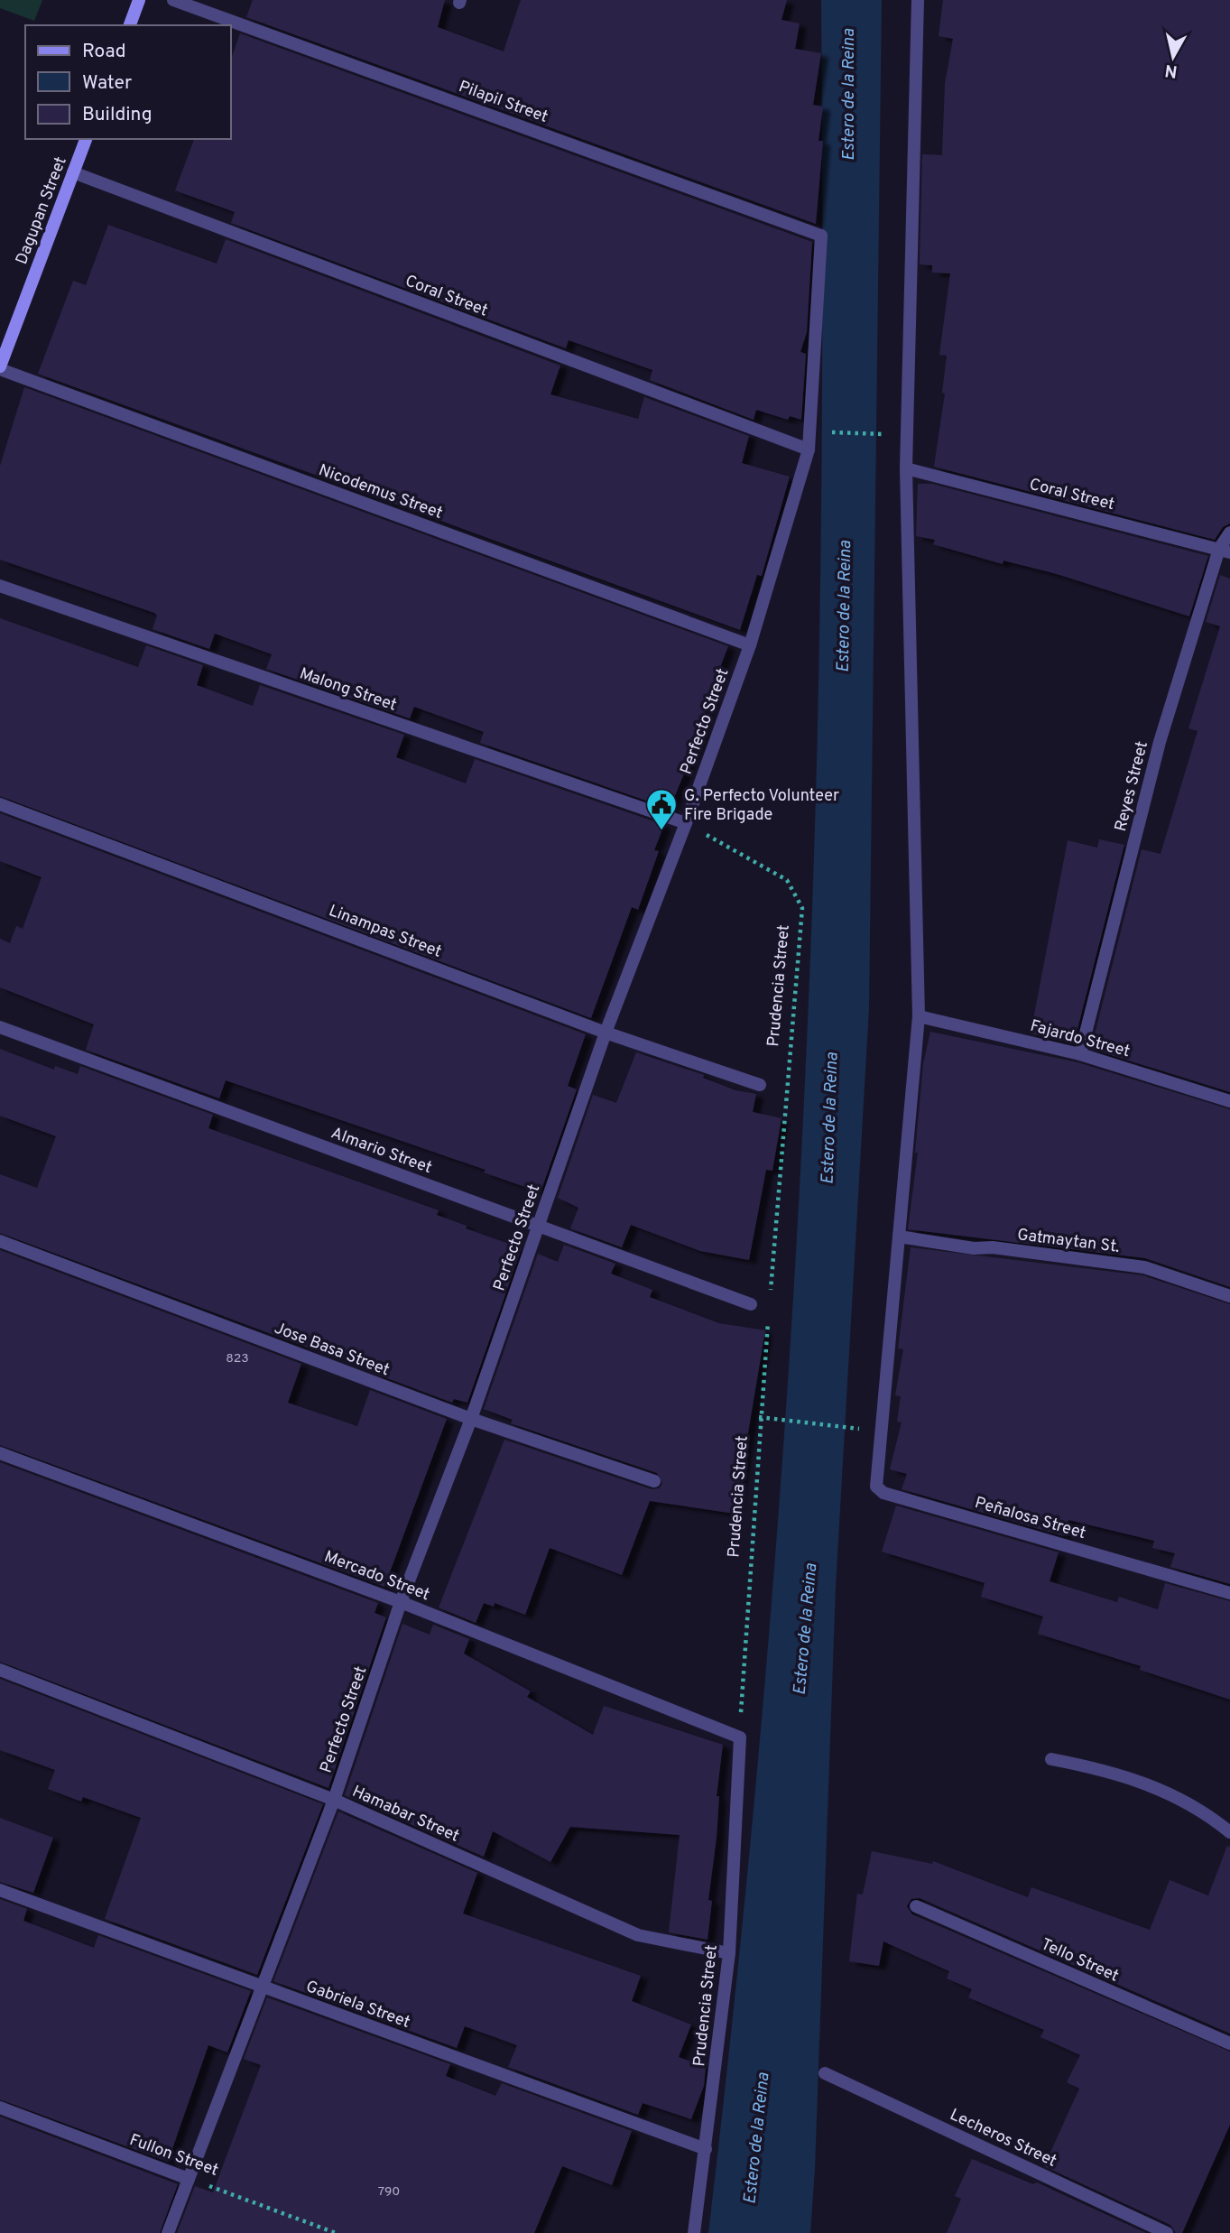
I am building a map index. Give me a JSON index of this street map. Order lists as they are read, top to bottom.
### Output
{
  "streets": {
    "street": [
      "Pilapil Street",
      "Dagupan Street",
      "Coral Street",
      "Nicodemus Street",
      "Malong Street",
      "Perfecto Street",
      "Reyes Street",
      "Linampas Street",
      "Prudencia Street",
      "Fajardo Street",
      "Almario Street",
      "Gatmaytan St.",
      "Jose Basa Street",
      "Peñalosa Street",
      "Mercado Street",
      "Hamabar Street",
      "Tello Street",
      "Gabriela Street",
      "Lecheros Street",
      "Fullon Street"
    ]
  },
  "crossings": [
    ["Pilapil Street", "Perfecto Street"],
    ["Dagupan Street", "Coral Street"],
    ["Dagupan Street", "Nicodemus Street"],
    ["Coral Street", "Perfecto Street"],
    ["Coral Street", "Reyes Street"],
    ["Nicodemus Street", "Perfecto Street"],
    ["Malong Street", "Perfecto Street"],
    ["Malong Street", "Prudencia Street"],
    ["Perfecto Street", "Linampas Street"],
    ["Perfecto Street", "Prudencia Street"],
    ["Perfecto Street", "Almario Street"],
    ["Perfecto Street", "Jose Basa Street"],
    ["Perfecto Street", "Mercado Street"],
    ["Perfecto Street", "Hamabar Street"],
    ["Perfecto Street", "Gabriela Street"],
    ["Perfecto Street", "Fullon Street"],
    ["Reyes Street", "Fajardo Street"],
    ["Prudencia Street", "Mercado Street"],
    ["Prudencia Street", "Hamabar Street"],
    ["Prudencia Street", "Gabriela Street"],
    ["Gatmaytan St.", "Peñalosa Street"]
  ],
  "water": ["Estero de la Reina"],
  "places": {
    "public building": ["G. Perfecto Volunteer Fire Brigade"]
  },
  "house_numbers": ["823", "790"],
  "legend": ["Road", "Water", "Building"],
  "north": "bottom"
}
